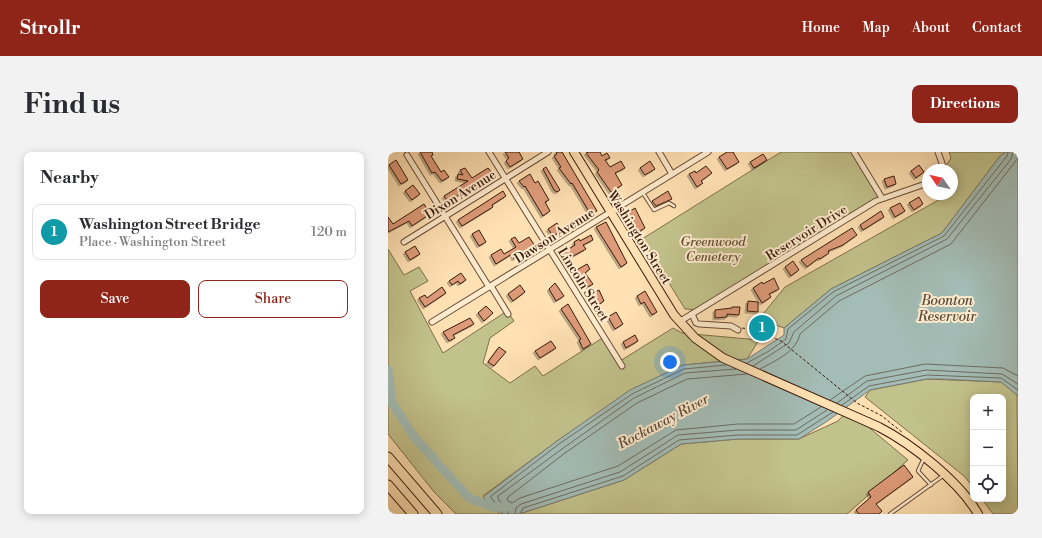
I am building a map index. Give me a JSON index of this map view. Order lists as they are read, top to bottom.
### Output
{
  "streets": {
    "main road": ["Washington Street"],
    "street": [
      "Dixon Avenue",
      "Reservoir Drive",
      "Dawson Avenue",
      "Lincoln Street"
    ]
  },
  "crossings": [
    ["Dixon Avenue", "Lincoln Street"],
    ["Reservoir Drive", "Washington Street"],
    ["Dawson Avenue", "Washington Street"],
    ["Dawson Avenue", "Lincoln Street"]
  ],
  "water": ["Boonton Reservoir", "Rockaway River"],
  "parks": ["Greenwood Cemetery"],
  "north": "top left",
  "page": {
    "header": "Strollr",
    "nav": [
      "Home",
      "Map",
      "About",
      "Contact"
    ],
    "buttons": [
      "Directions",
      ["Save", "Share"]
    ],
    "title": "Find us",
    "heading": "Nearby",
    "list": [
      {
        "mark": "1",
        "name": "Washington Street Bridge",
        "note": "Place · Washington Street",
        "value": "120 m"
      }
    ],
    "pins": "1",
    "map_buttons": ["+", "−"]
  }
}
